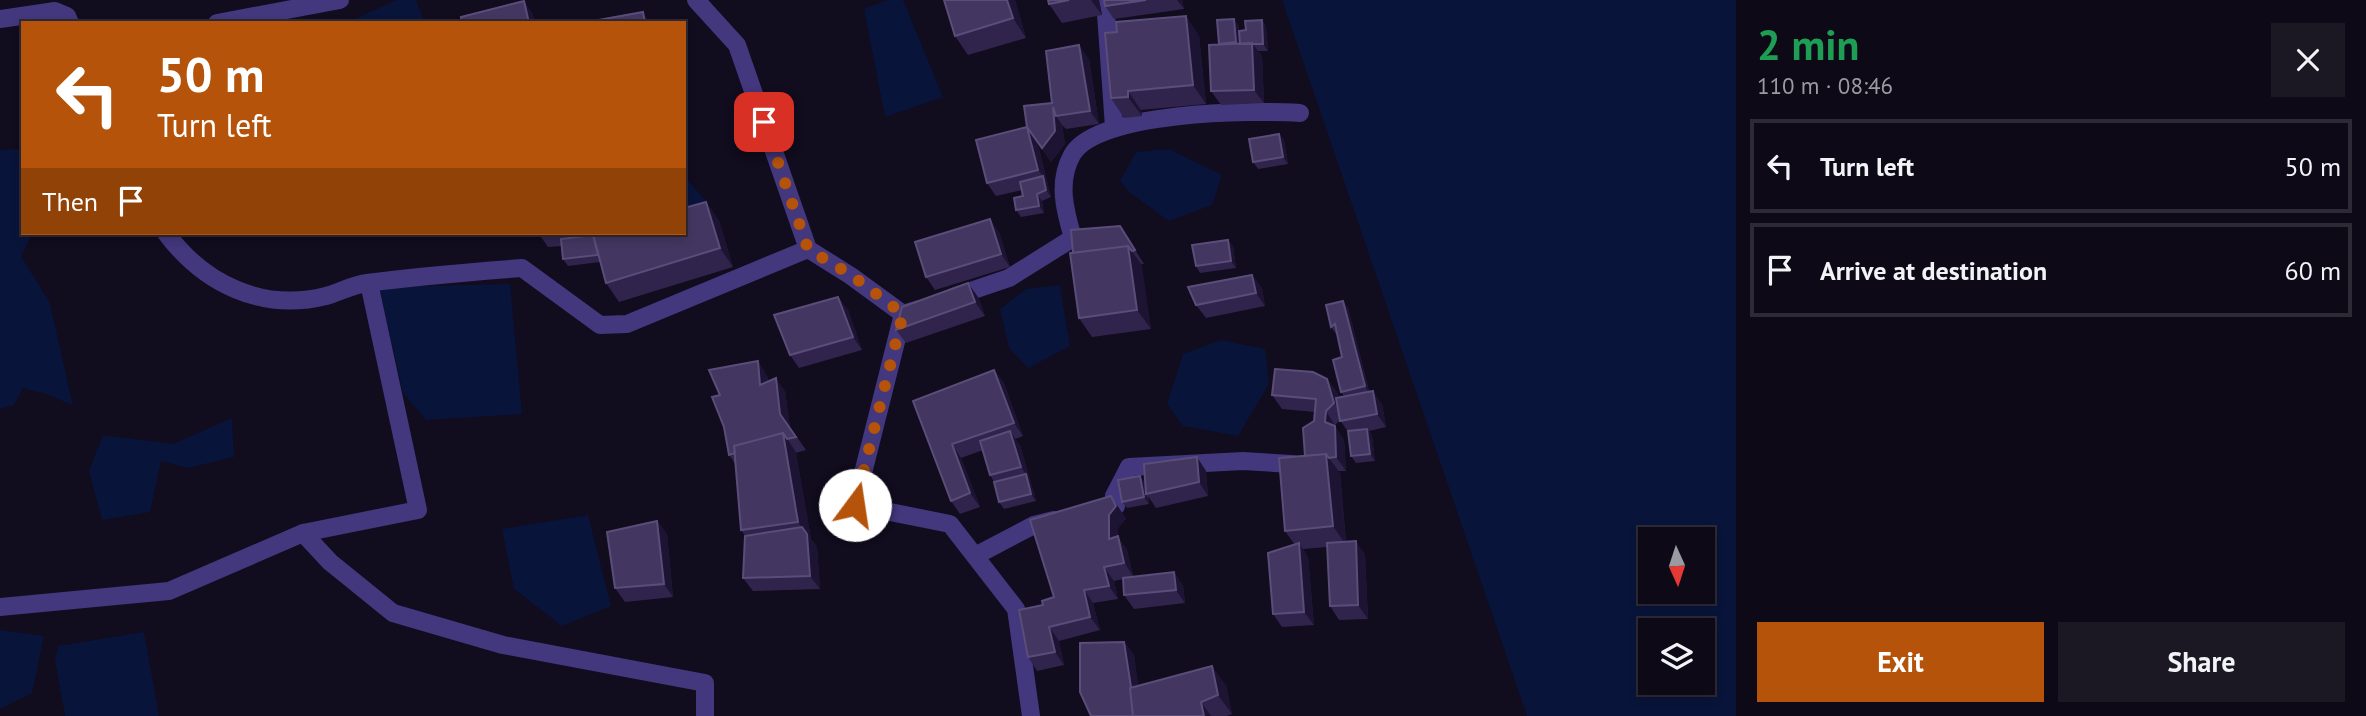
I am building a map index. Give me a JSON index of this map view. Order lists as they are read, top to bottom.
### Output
{
  "north": "bottom",
  "page": {
    "heading": ["2 min", "110 m · 08:46"],
    "turn": ["50 m", "Turn left"],
    "list": [
      {
        "name": "Turn left",
        "value": "50 m"
      },
      {
        "name": "Arrive at destination",
        "value": "60 m"
      }
    ],
    "then": "Then",
    "buttons": ["Exit", "Share"]
  }
}
